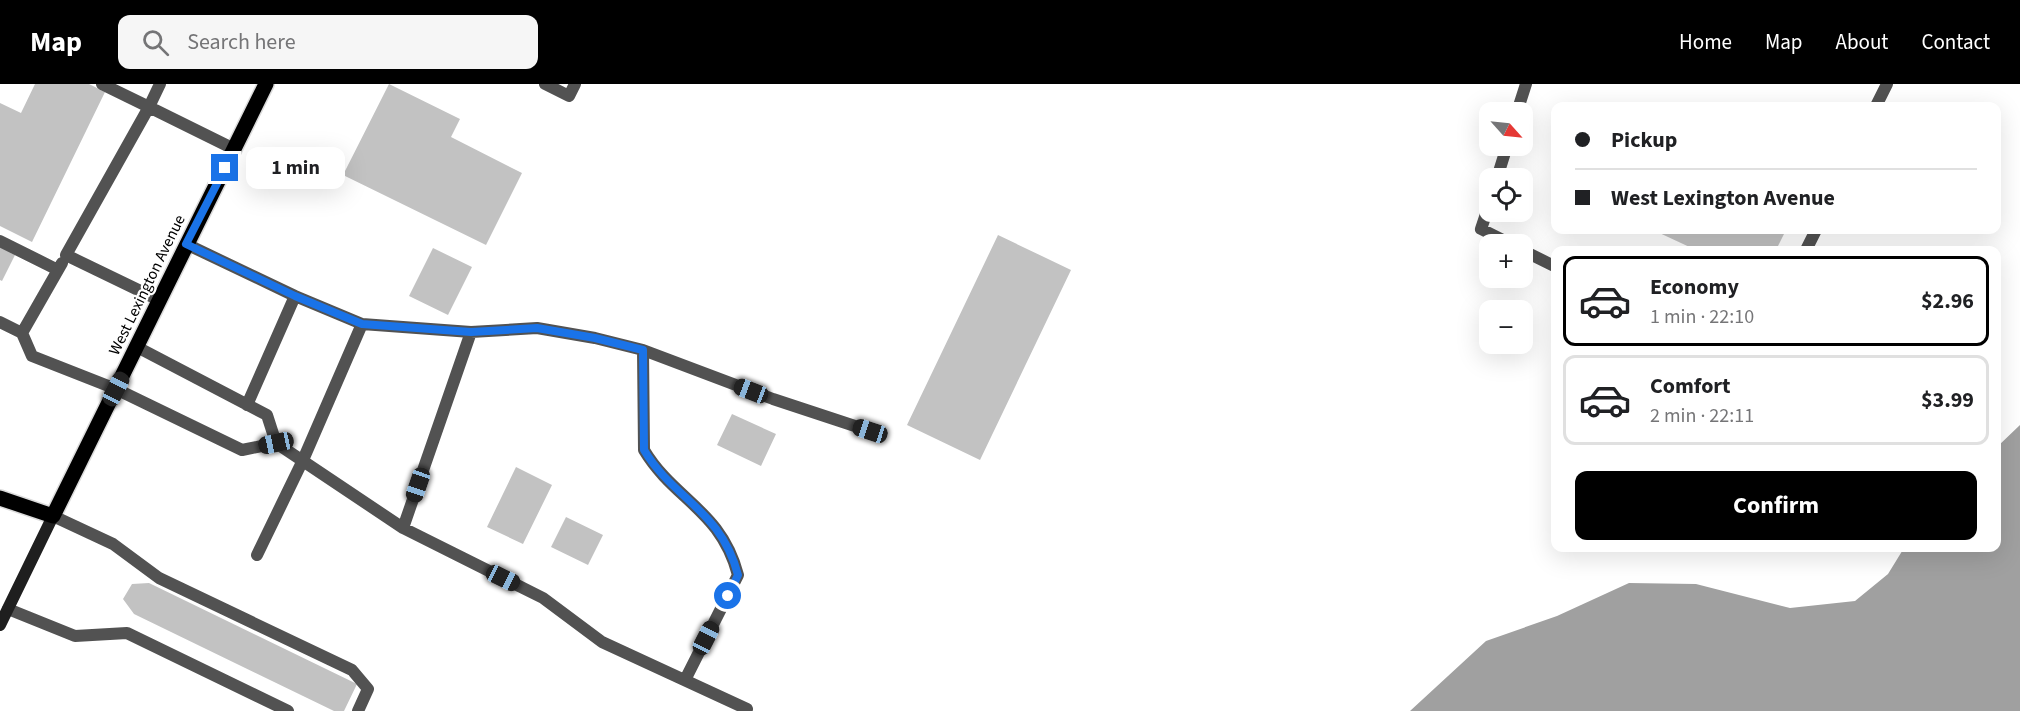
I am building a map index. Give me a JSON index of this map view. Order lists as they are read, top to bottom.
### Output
{
  "streets": {
    "main road": ["West Lexington Avenue"]
  },
  "north": "bottom right",
  "page": {
    "header": "Map",
    "search": "Search here",
    "nav": [
      "Home",
      "Map",
      "About",
      "Contact"
    ],
    "map_buttons": ["+", "−"],
    "banner": ["Pickup", "West Lexington Avenue"],
    "bubble": "1 min",
    "list": [
      {
        "name": "Economy",
        "note": "1 min · 22:10",
        "value": "$2.96"
      },
      {
        "name": "Comfort",
        "note": "2 min · 22:11",
        "value": "$3.99"
      }
    ],
    "buttons": "Confirm"
  }
}
